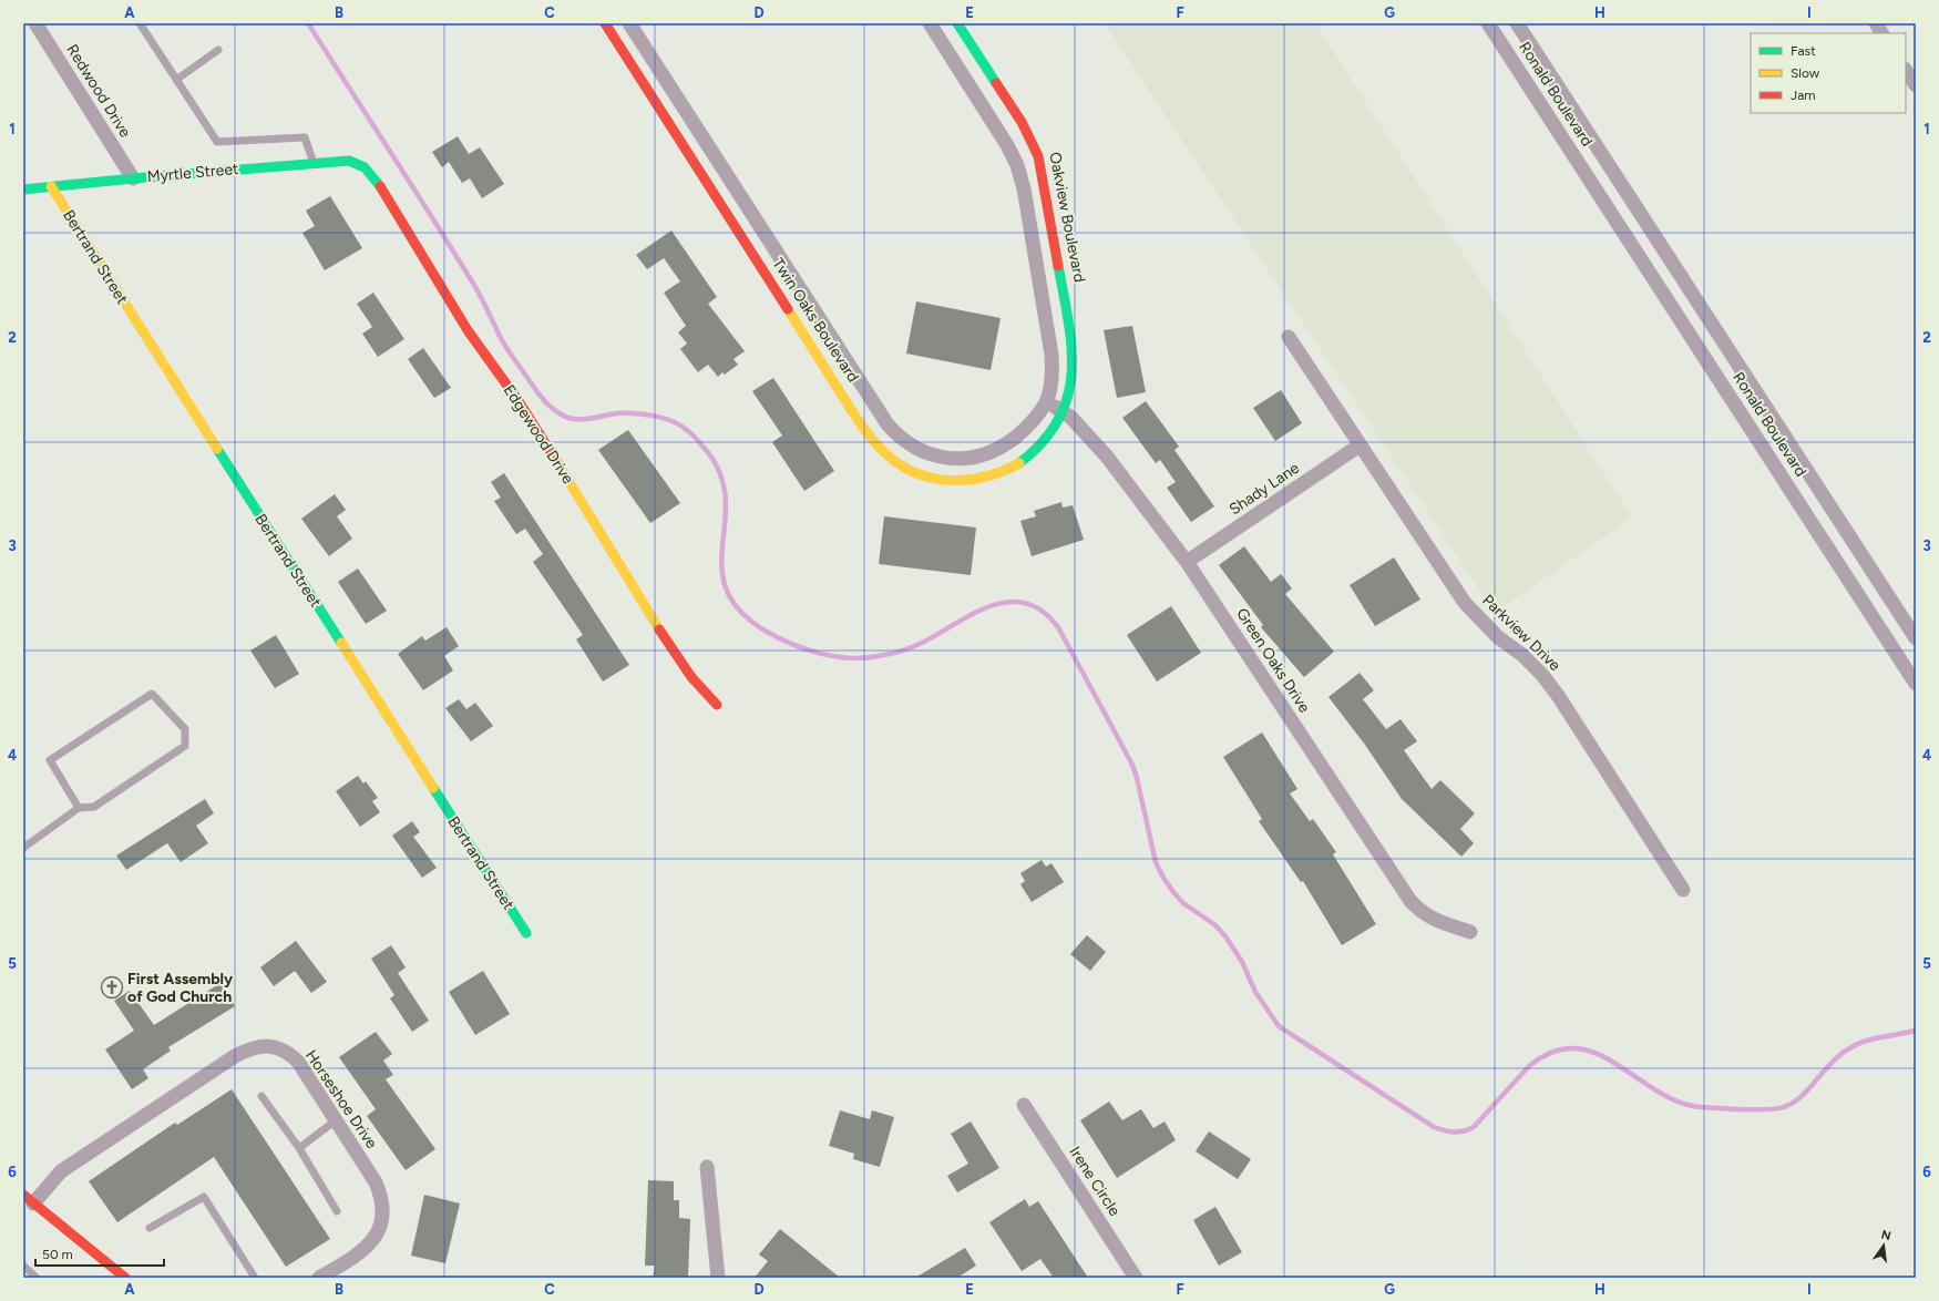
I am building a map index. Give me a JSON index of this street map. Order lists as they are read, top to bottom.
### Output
{
  "streets": {
    "street": [
      "Redwood Drive",
      "Ronald Boulevard",
      "Myrtle Street",
      "Oakview Boulevard",
      "Bertrand Street",
      "Twin Oaks Boulevard",
      "Edgewood Drive",
      "Shady Lane",
      "Parkview Drive",
      "Green Oaks Drive",
      "Horseshoe Drive",
      "Irene Circle"
    ]
  },
  "crossings": [
    ["Redwood Drive", "Myrtle Street"],
    ["Myrtle Street", "Bertrand Street"],
    ["Myrtle Street", "Edgewood Drive"],
    ["Oakview Boulevard", "Twin Oaks Boulevard"],
    ["Oakview Boulevard", "Green Oaks Drive"],
    ["Twin Oaks Boulevard", "Green Oaks Drive"],
    ["Shady Lane", "Parkview Drive"],
    ["Shady Lane", "Green Oaks Drive"]
  ],
  "places": {
    "church": ["First Assembly of God Church"]
  },
  "legend": ["Fast", "Slow", "Jam"],
  "scale_bar": "50 m",
  "north": "top",
  "grid": {
    "columns": [
      "A",
      "B",
      "C",
      "D",
      "E",
      "F",
      "G",
      "H",
      "I"
    ],
    "rows": [
      "1",
      "2",
      "3",
      "4",
      "5",
      "6"
    ]
  }
}
